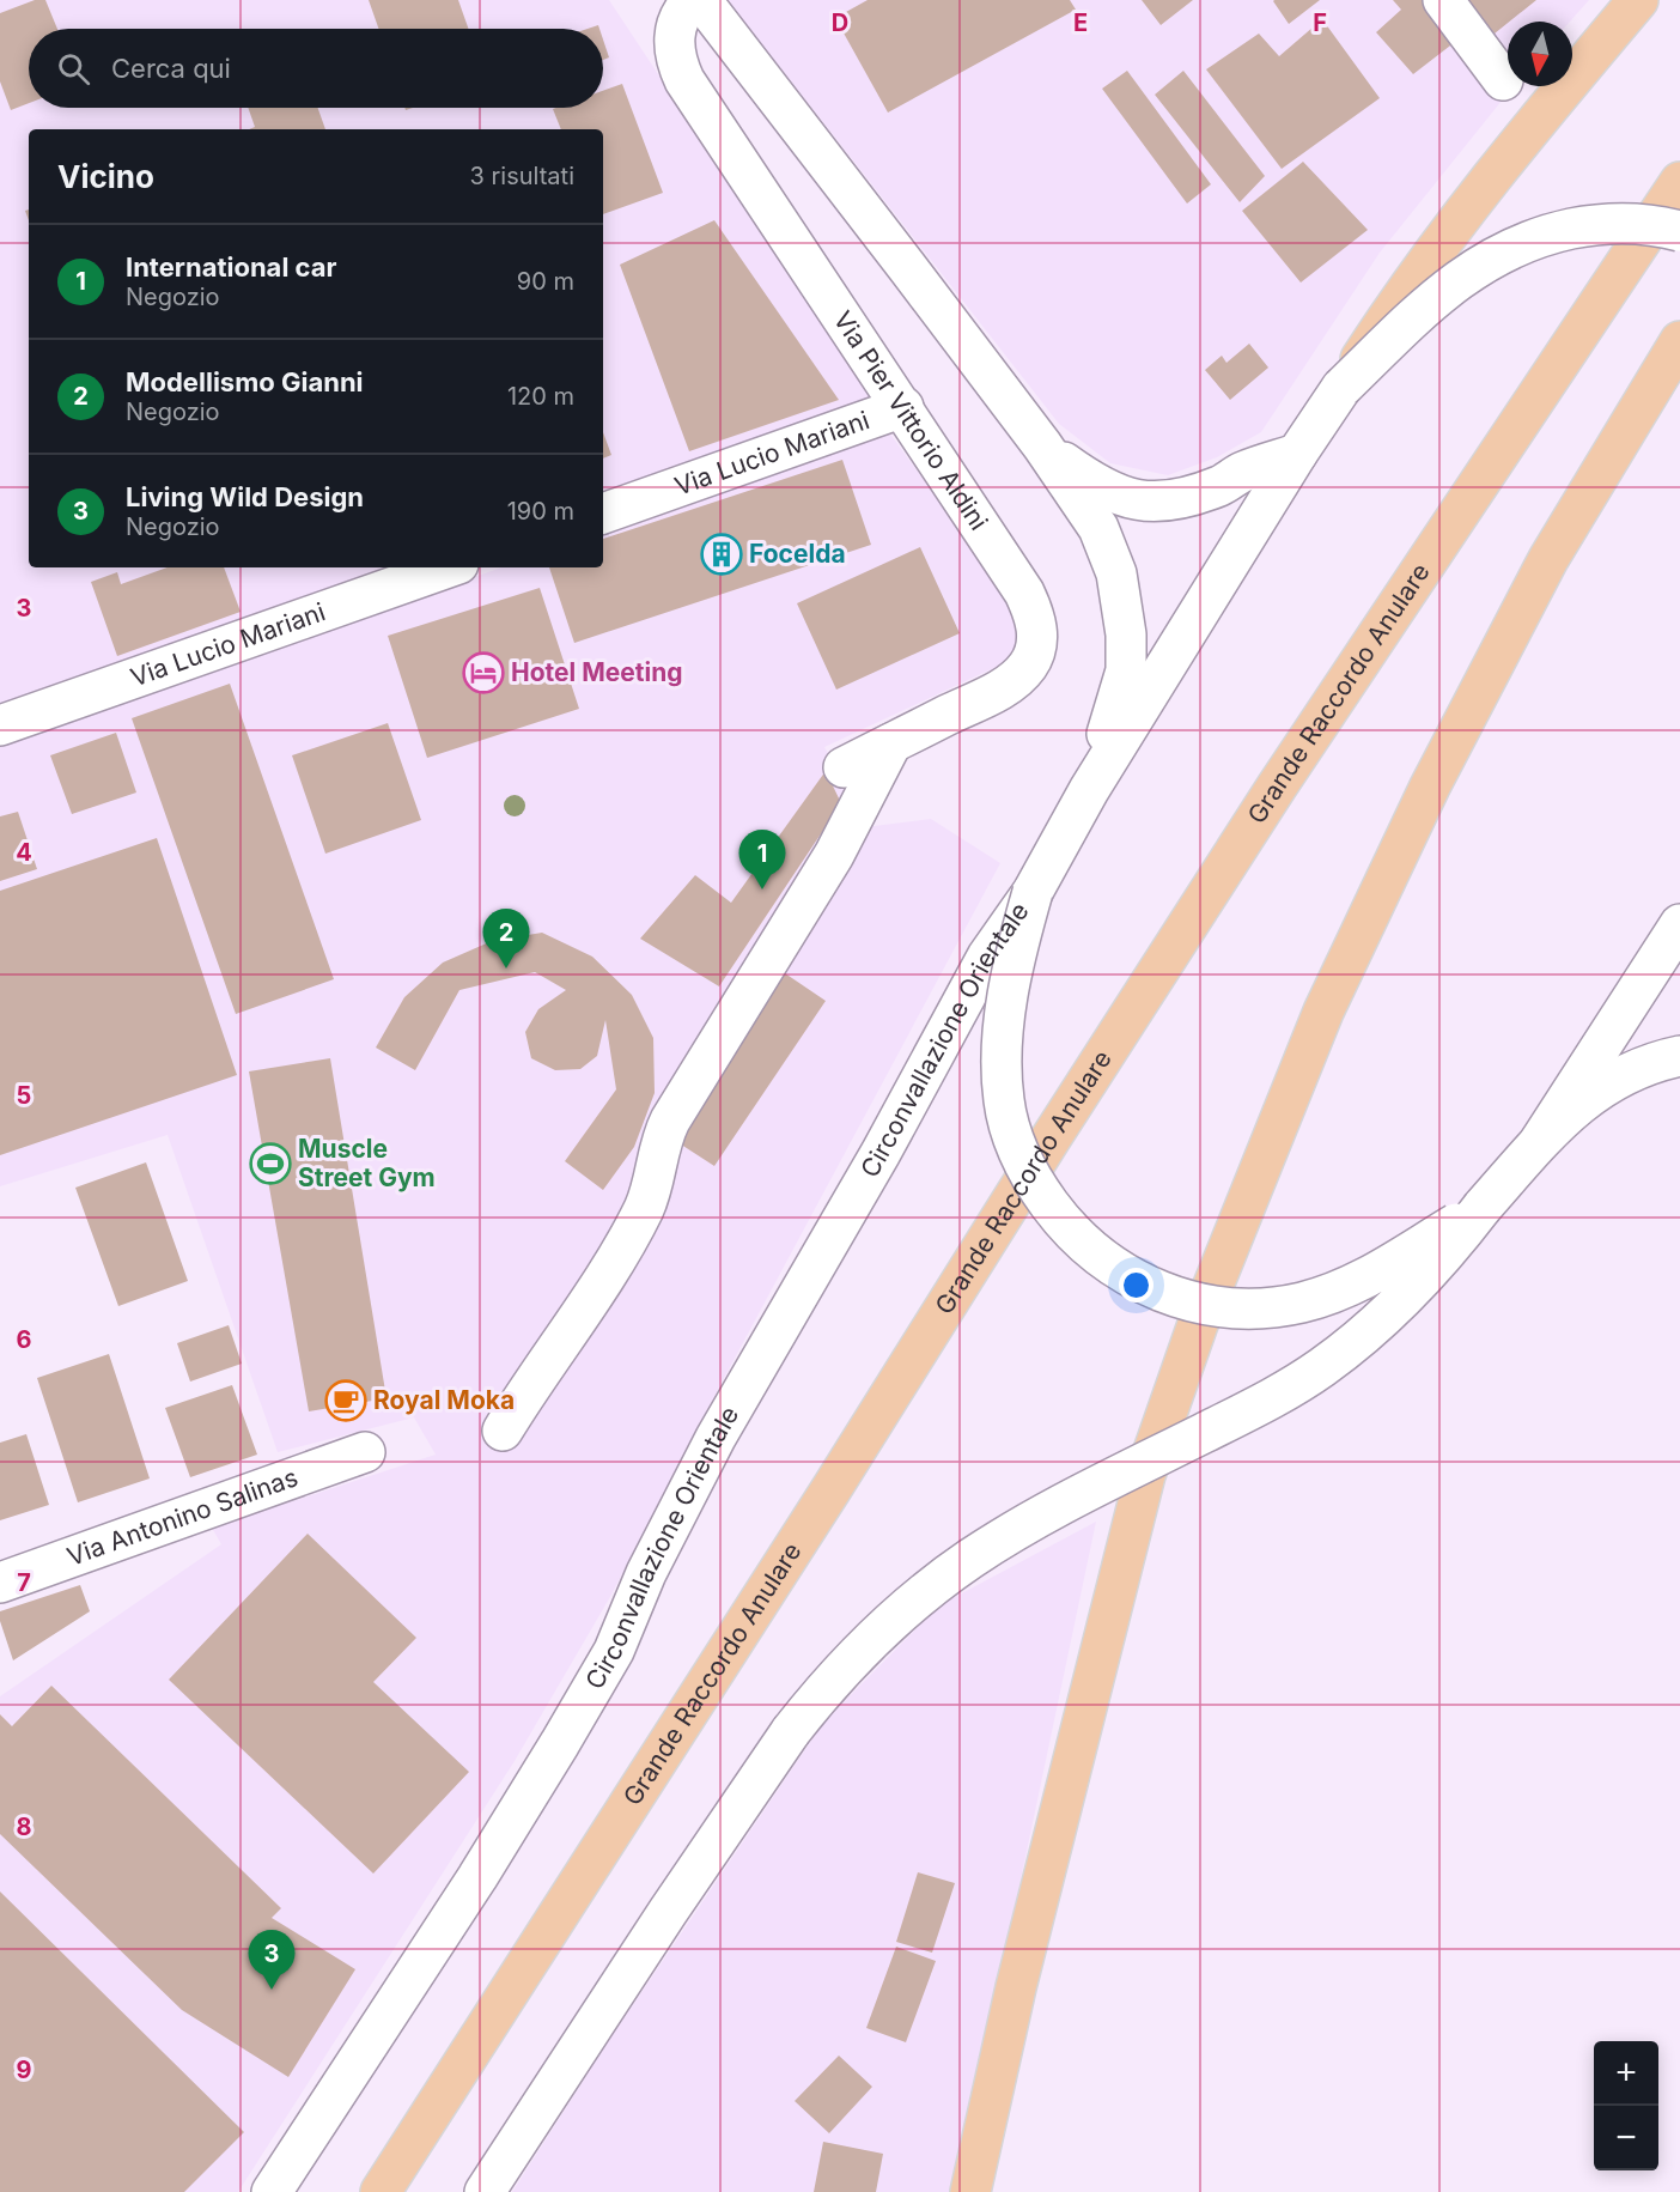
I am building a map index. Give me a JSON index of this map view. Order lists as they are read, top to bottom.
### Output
{
  "streets": {
    "highway": ["Grande Raccordo Anulare"],
    "street": [
      "Via Pier Vittorio Aldini",
      "Via Lucio Mariani",
      "Circonvallazione Orientale",
      "Via Antonino Salinas"
    ]
  },
  "crossings": [
    ["Via Pier Vittorio Aldini", "Via Lucio Mariani"]
  ],
  "places": {
    "building": ["Focelda"],
    "hotel": ["Hotel Meeting"],
    "sports": ["Muscle Street Gym"],
    "cafe": ["Royal Moka"]
  },
  "north": "bottom",
  "page": {
    "search": "Cerca qui",
    "heading": ["Vicino", "3 risultati"],
    "list": [
      {
        "mark": "1",
        "name": "International car",
        "note": "Negozio",
        "value": "90 m"
      },
      {
        "mark": "2",
        "name": "Modellismo Gianni",
        "note": "Negozio",
        "value": "120 m"
      },
      {
        "mark": "3",
        "name": "Living Wild Design",
        "note": "Negozio",
        "value": "190 m"
      }
    ],
    "pins": ["1", "2", "3"],
    "map_buttons": ["+", "−"]
  },
  "grid": {
    "columns": ["D", "E", "F"],
    "rows": [
      "3",
      "4",
      "5",
      "6",
      "7",
      "8",
      "9"
    ]
  }
}
